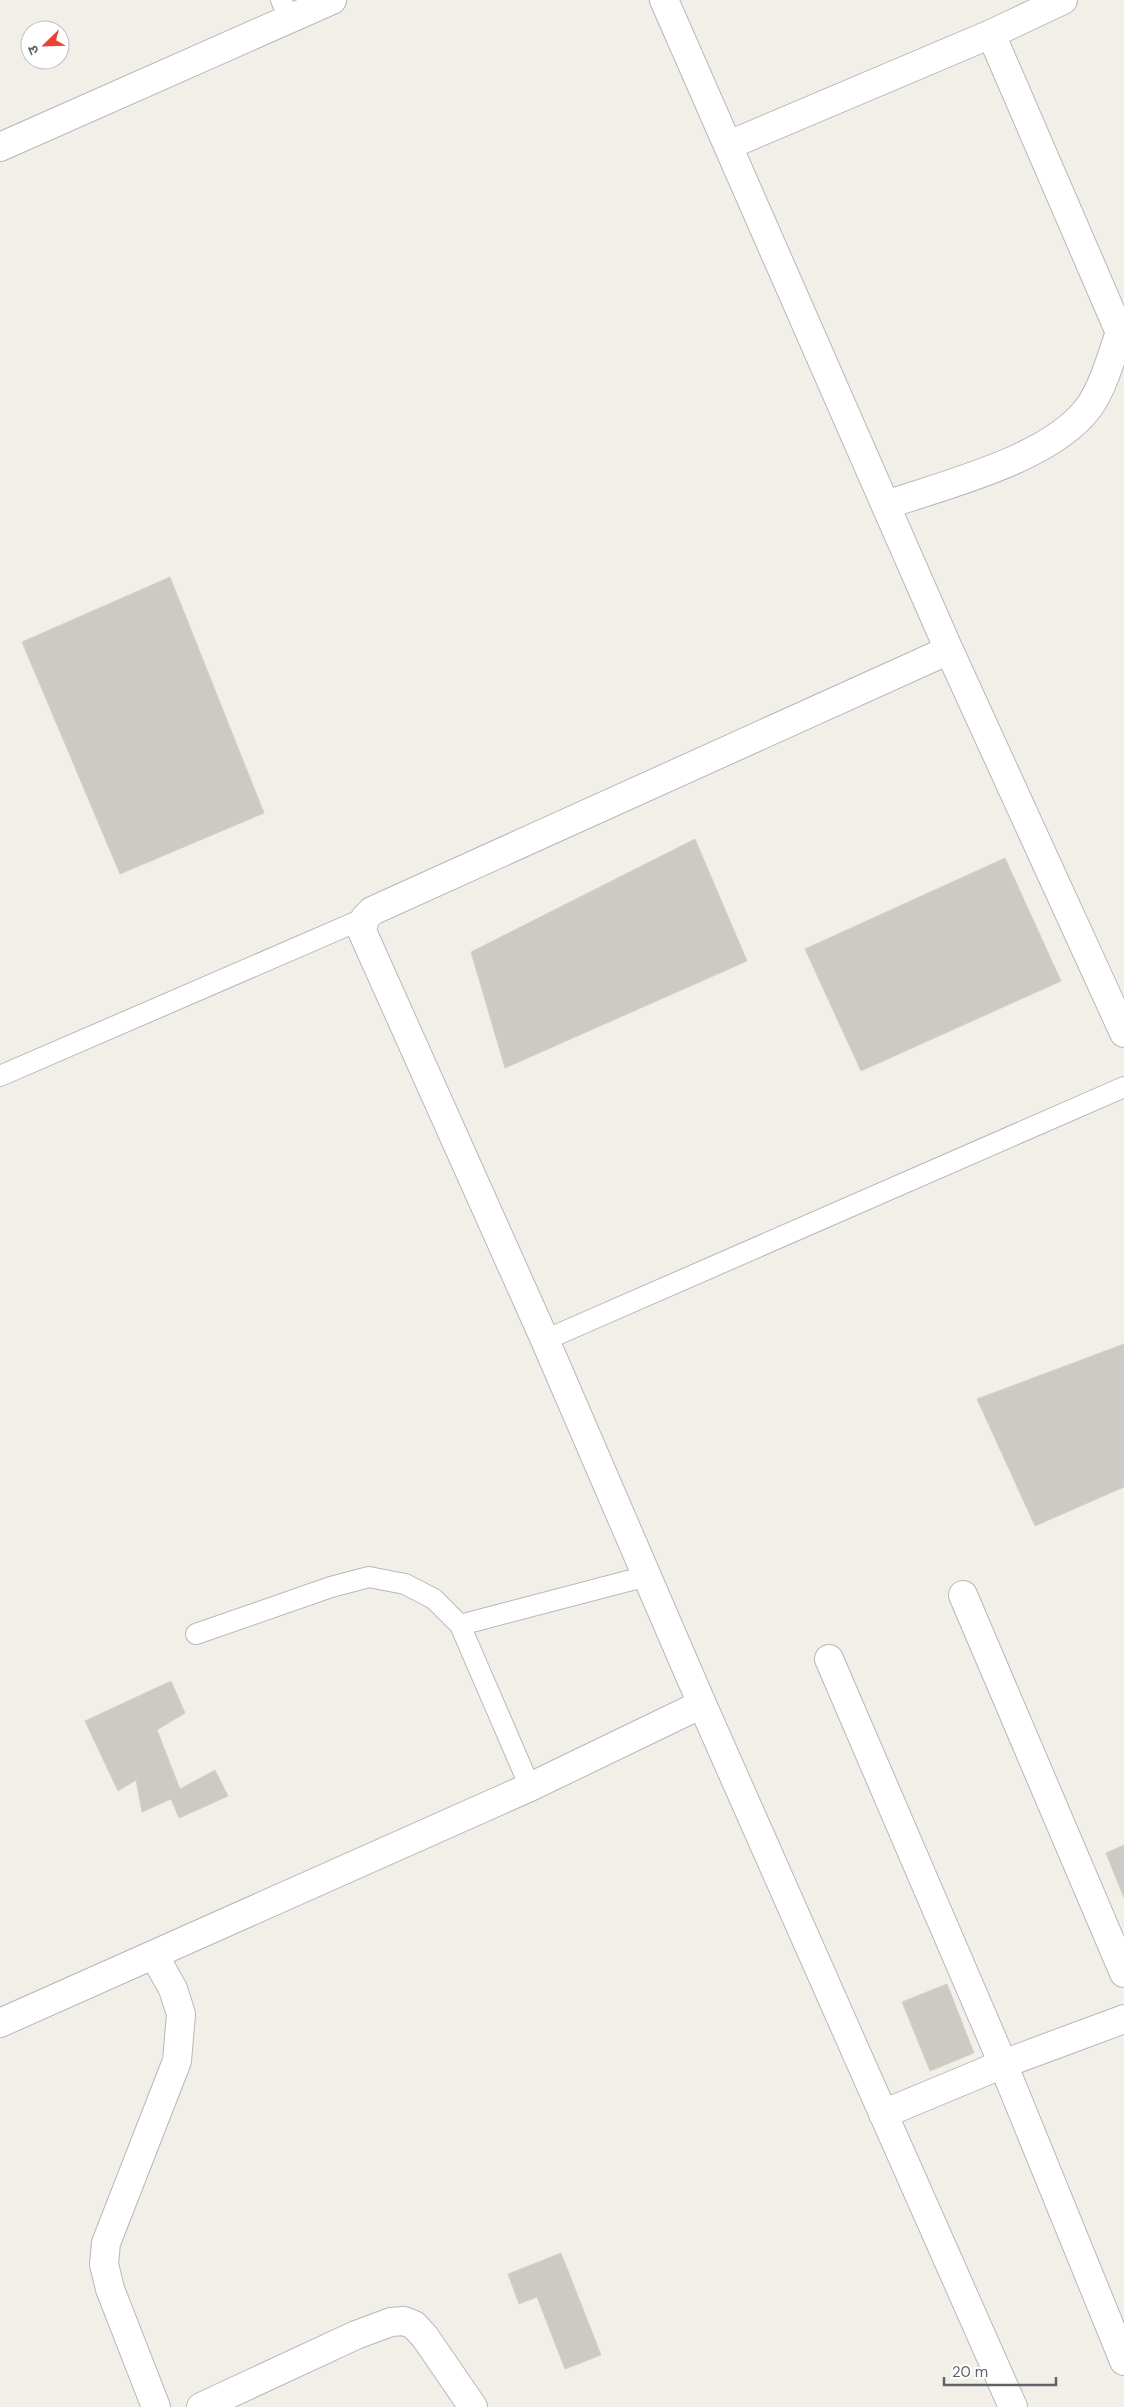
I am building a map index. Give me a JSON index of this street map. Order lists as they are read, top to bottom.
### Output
{
  "scale_bar": "20 m",
  "north": "bottom left"
}
